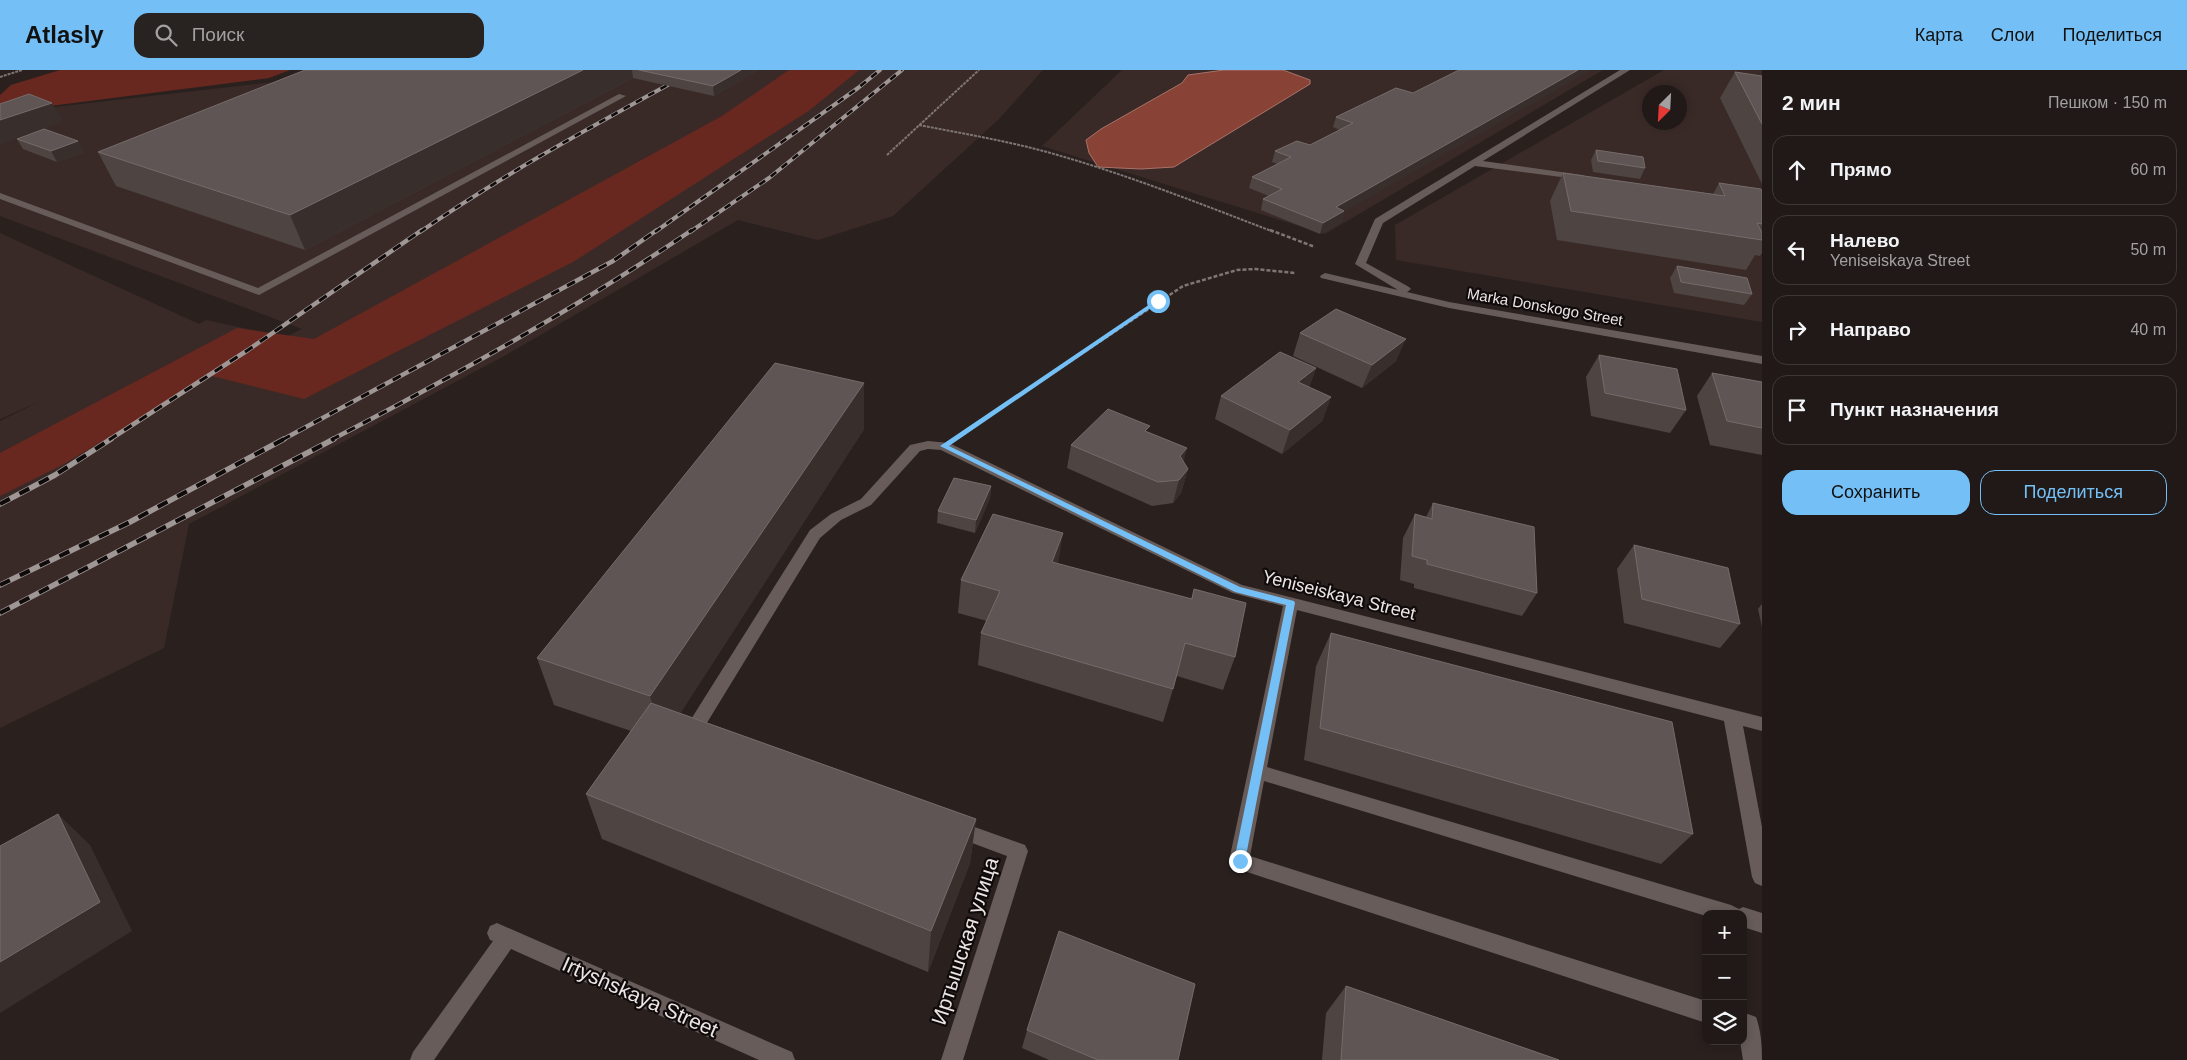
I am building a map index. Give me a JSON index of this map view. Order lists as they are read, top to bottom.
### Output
{
  "streets": {
    "street": [
      "Marka Donskogo Street",
      "Yeniseiskaya Street",
      "Иртышская улица",
      "Irtyshskaya Street"
    ]
  },
  "north": "bottom left",
  "page": {
    "header": "Atlasly",
    "search": "Поиск",
    "nav": ["Карта", "Слои", "Поделиться"],
    "heading": ["2 мин", "Пешком · 150 m"],
    "list": [
      ["Прямо", "60 m"],
      ["Налево", "Yeniseiskaya Street", "50 m"],
      ["Направо", "40 m"],
      "Пункт назначения"
    ],
    "buttons": ["Сохранить", "Поделиться"],
    "map_buttons": ["+", "−"]
  }
}
